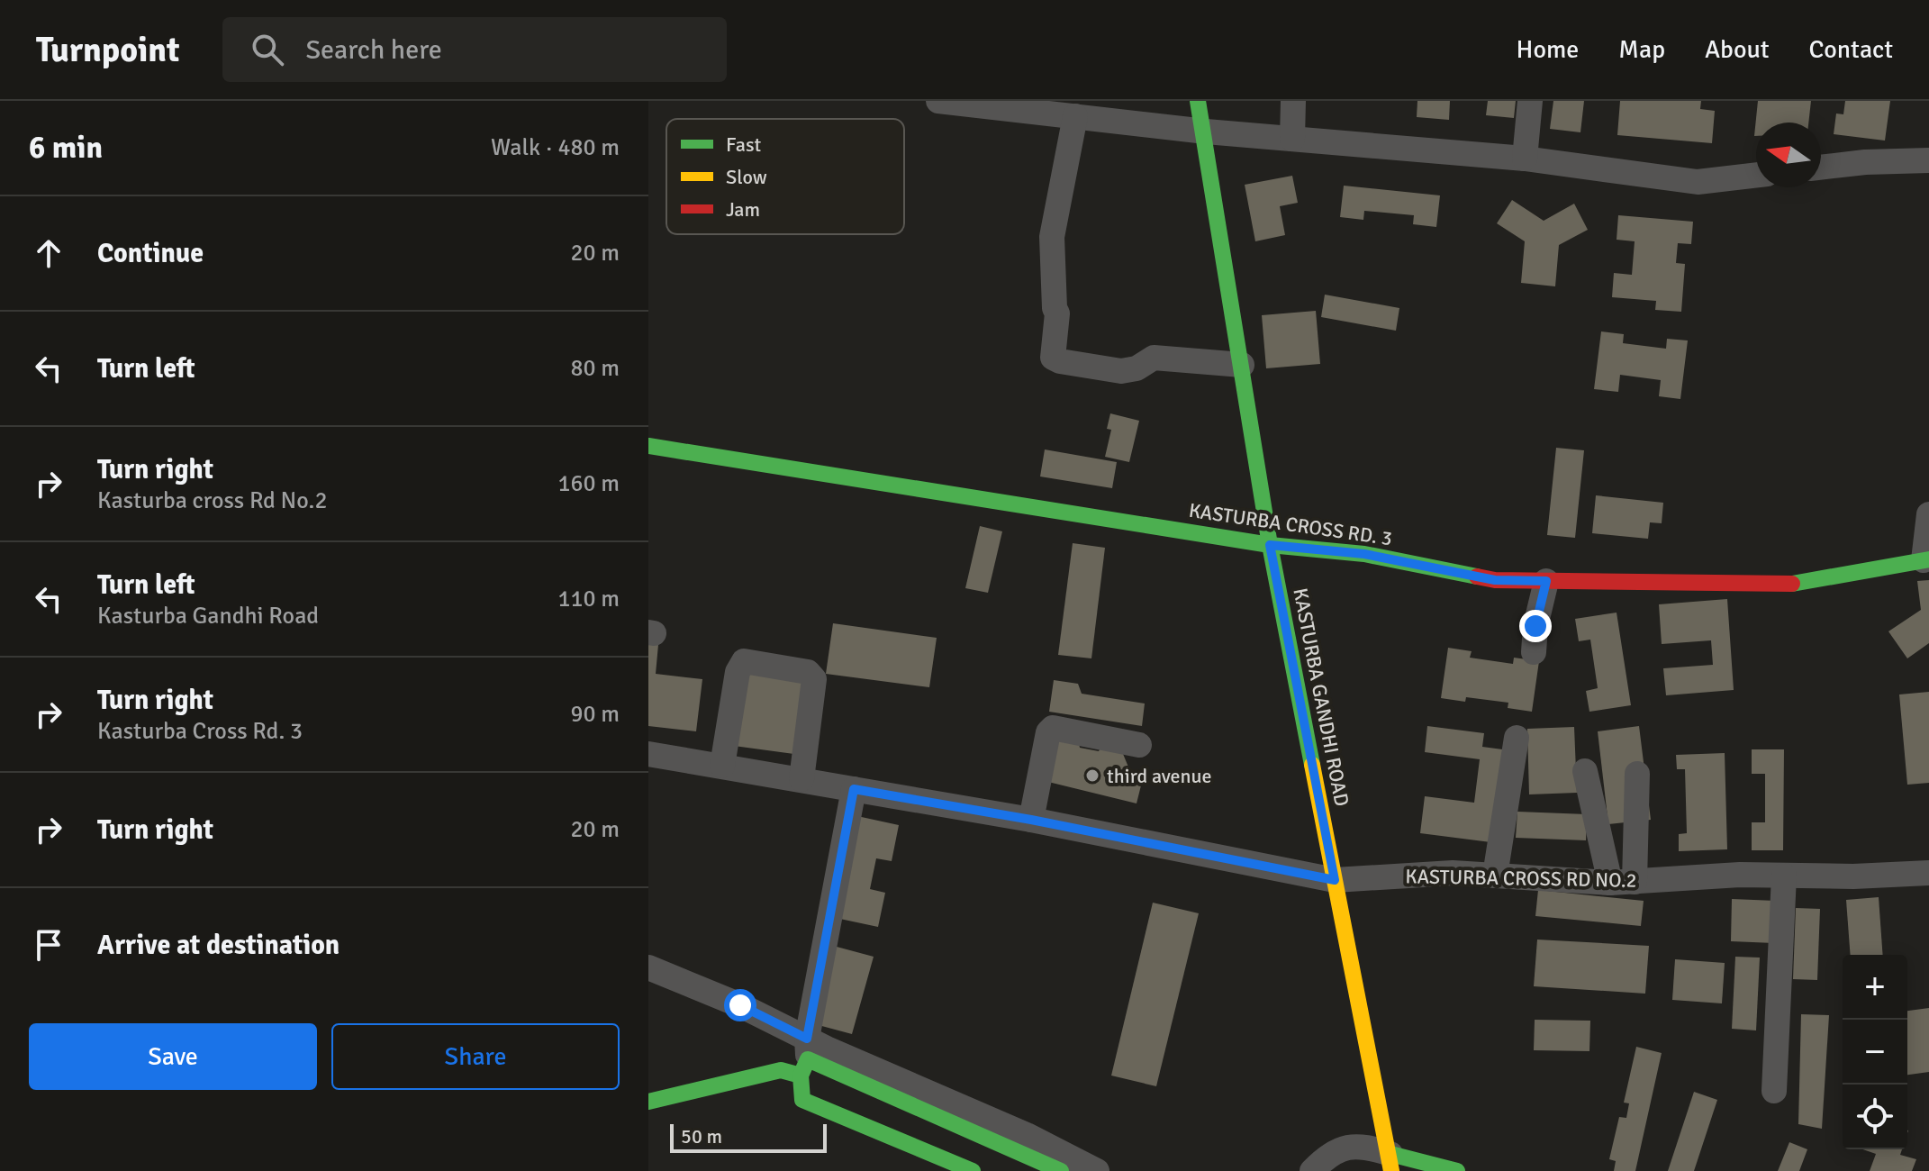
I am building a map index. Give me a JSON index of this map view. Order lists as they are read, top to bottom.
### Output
{
  "streets": {
    "main road": ["KASTURBA CROSS RD. 3", "KASTURBA GANDHI ROAD"],
    "street": ["KASTURBA CROSS RD NO.2"]
  },
  "crossings": [
    ["KASTURBA CROSS RD. 3", "KASTURBA GANDHI ROAD"],
    ["KASTURBA GANDHI ROAD", "KASTURBA CROSS RD NO.2"]
  ],
  "places": ["third avenue"],
  "legend": ["Fast", "Slow", "Jam"],
  "scale_bar": "50 m",
  "north": "left",
  "page": {
    "header": "Turnpoint",
    "search": "Search here",
    "nav": [
      "Home",
      "Map",
      "About",
      "Contact"
    ],
    "heading": ["6 min", "Walk · 480 m"],
    "list": [
      ["Continue", "20 m"],
      ["Turn left", "80 m"],
      ["Turn right", "Kasturba cross Rd No.2", "160 m"],
      ["Turn left", "Kasturba Gandhi Road", "110 m"],
      ["Turn right", "Kasturba Cross Rd. 3", "90 m"],
      ["Turn right", "20 m"],
      "Arrive at destination"
    ],
    "map_buttons": ["+", "−"],
    "buttons": ["Save", "Share"],
    "scale": "50 m"
  }
}
